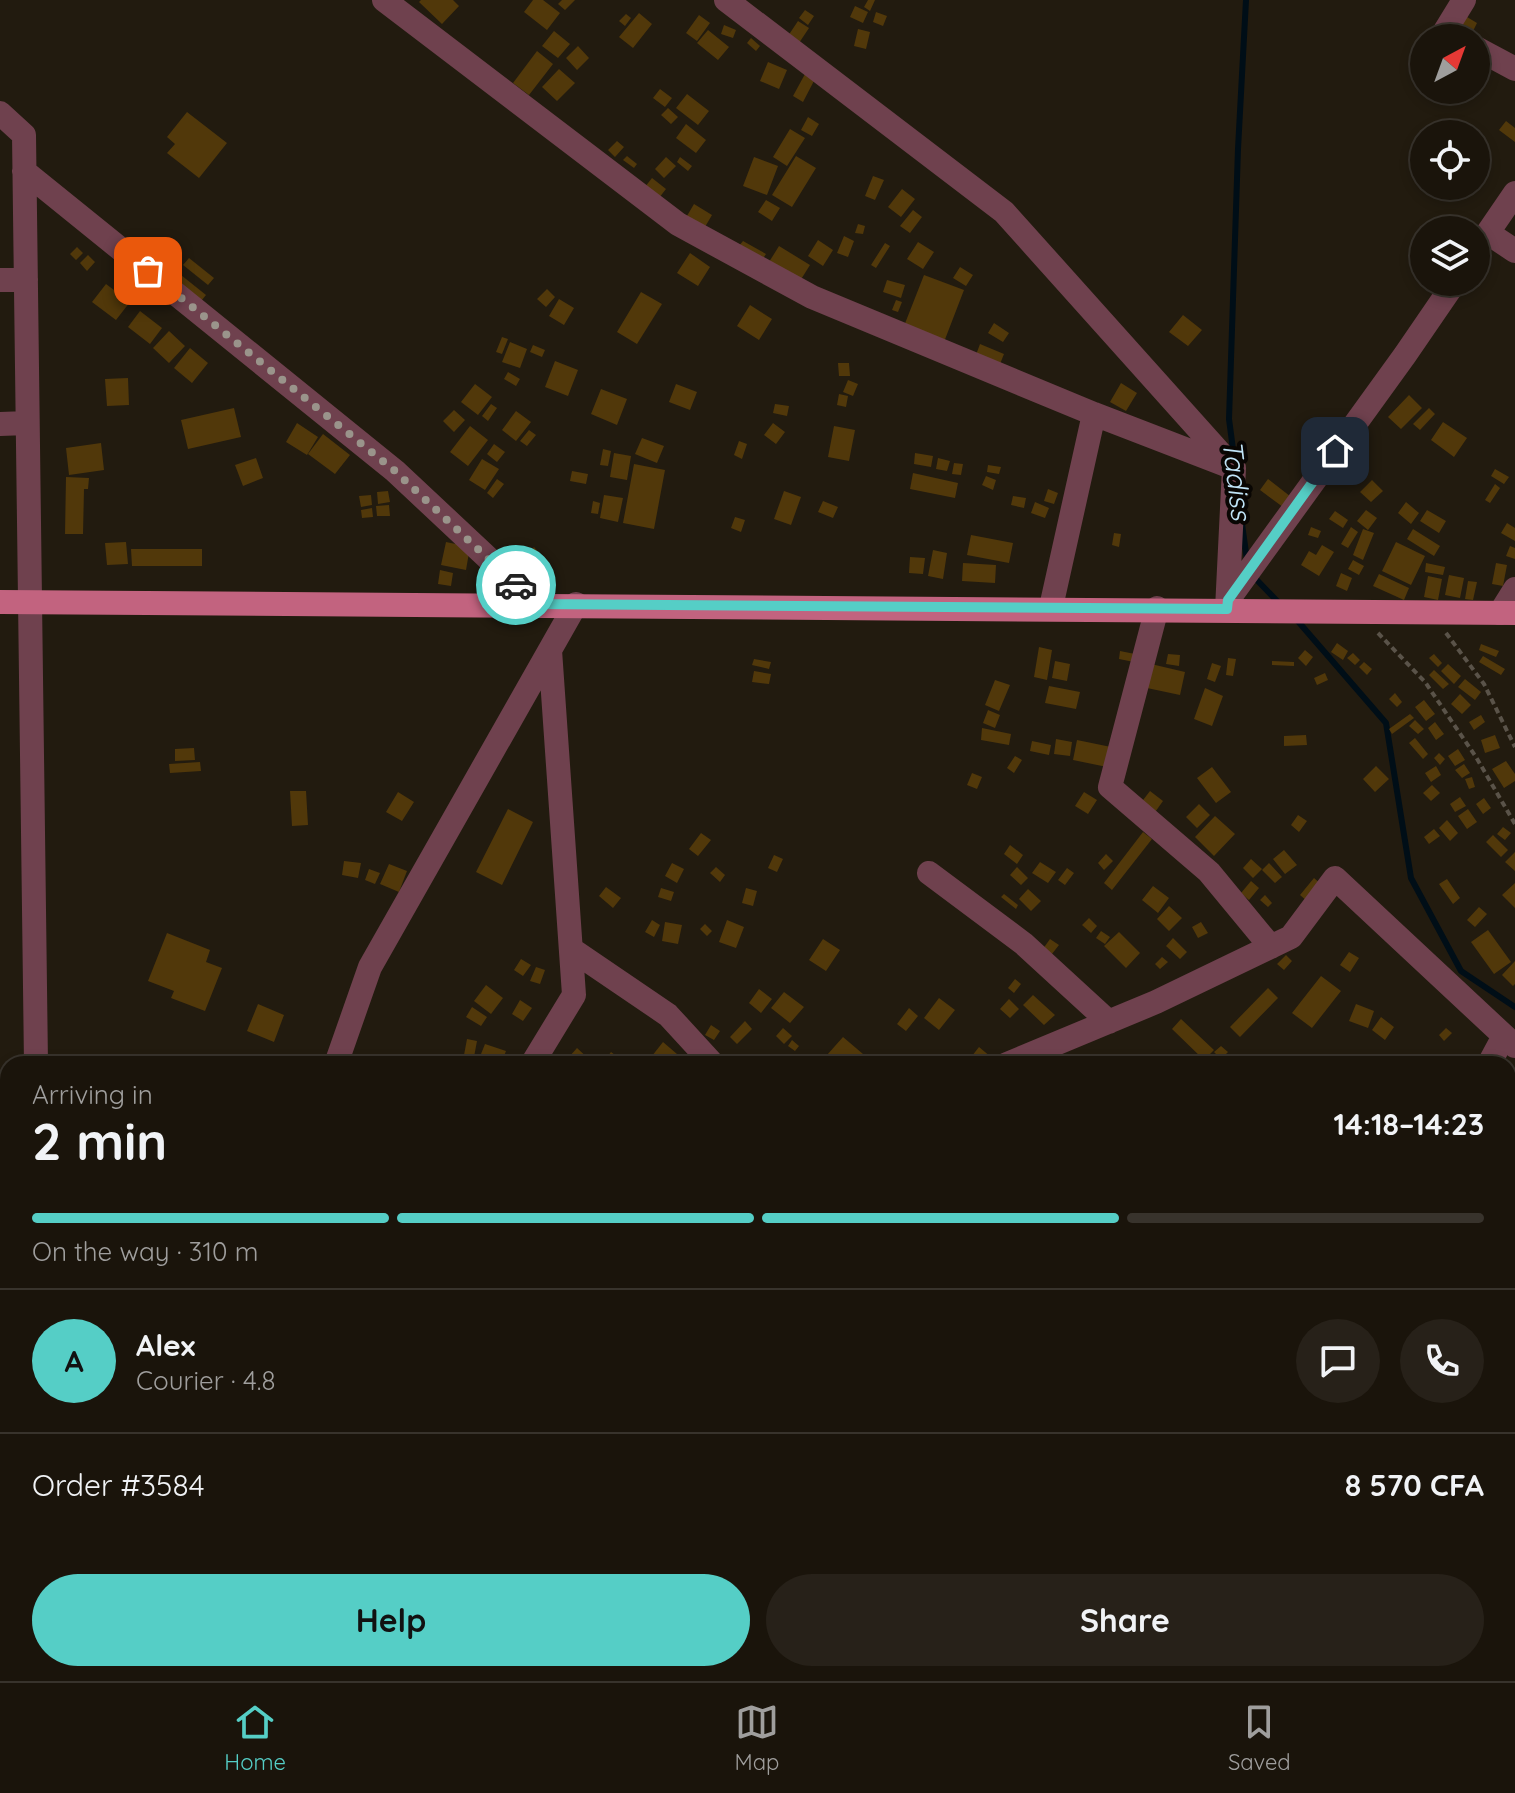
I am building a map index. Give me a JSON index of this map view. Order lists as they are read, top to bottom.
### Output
{
  "water": ["Tadiss"],
  "north": "top right",
  "page": {
    "heading": ["2 min", "Arriving in", "14:18–14:23"],
    "panel": [
      "Alex",
      "Courier · 4.8",
      "Order #3584",
      "8 570 CFA"
    ],
    "bar": "On the way · 310 m",
    "round": "A",
    "buttons": ["Help", "Share"],
    "tabs": ["Home", "Map", "Saved"]
  }
}
